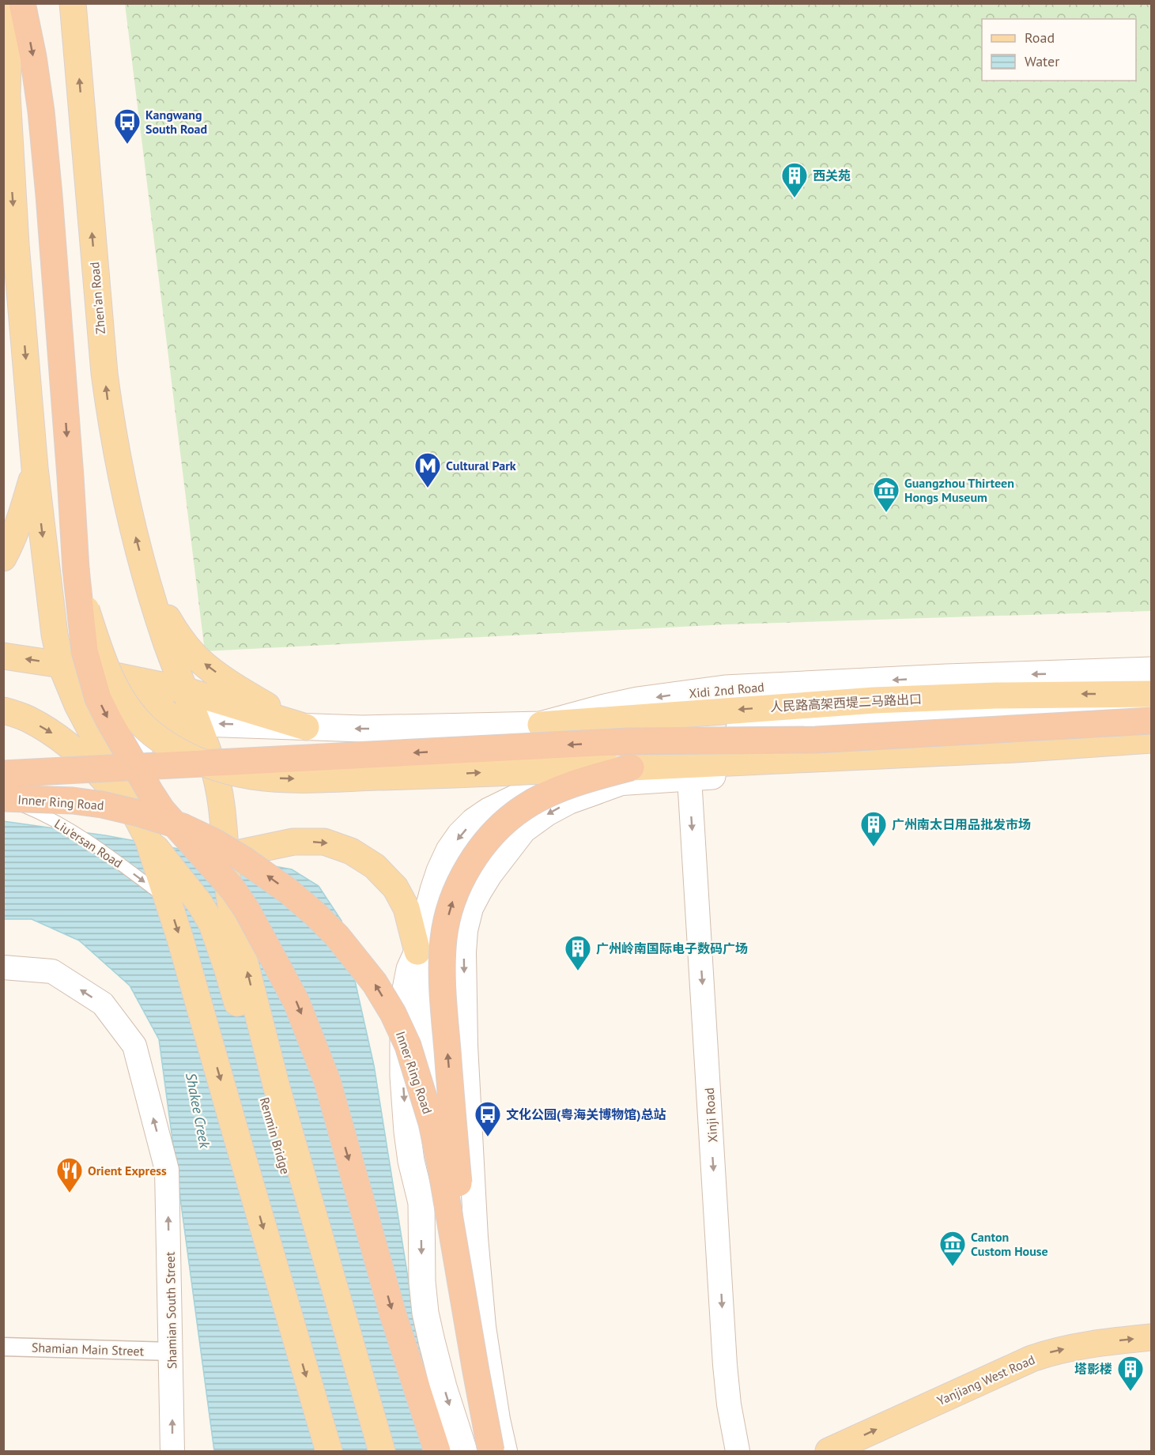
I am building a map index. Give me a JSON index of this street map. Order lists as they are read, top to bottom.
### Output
{
  "streets": {
    "highway": ["Inner Ring Road"],
    "main road": [
      "Zhen'an Road",
      "Xidi 2nd Road",
      "人民路高架西堤二马路出口",
      "Renmin Bridge",
      "Yanjiang West Road"
    ],
    "street": ["Xinji Road", "Shamian South Street", "Shamian Main Street"],
    "lane": ["Liu'ersan Road"]
  },
  "crossings": [
    ["Zhen'an Road", "Renmin Bridge"],
    ["Xidi 2nd Road", "人民路高架西堤二马路出口"],
    ["Xidi 2nd Road", "Renmin Bridge"],
    ["Inner Ring Road", "Liu'ersan Road"],
    ["Liu'ersan Road", "Renmin Bridge"],
    ["Shamian South Street", "Shamian Main Street"]
  ],
  "one_way": [
    "Liu'ersan Road",
    "Xinji Road",
    "Shamian South Street",
    "Yanjiang West Road"
  ],
  "water": ["Shakee Creek"],
  "places": {
    "bus stop": ["Kangwang South Road", "文化公园(粤海关博物馆)总站"],
    "building": [
      "西关苑",
      "广州南太日用品批发市场",
      "广州岭南国际电子数码广场",
      "塔影楼"
    ],
    "metro station": ["Cultural Park"],
    "museum": ["Guangzhou Thirteen Hongs Museum", "Canton Custom House"],
    "restaurant": ["Orient Express"]
  },
  "legend": ["Road", "Water"]
}
